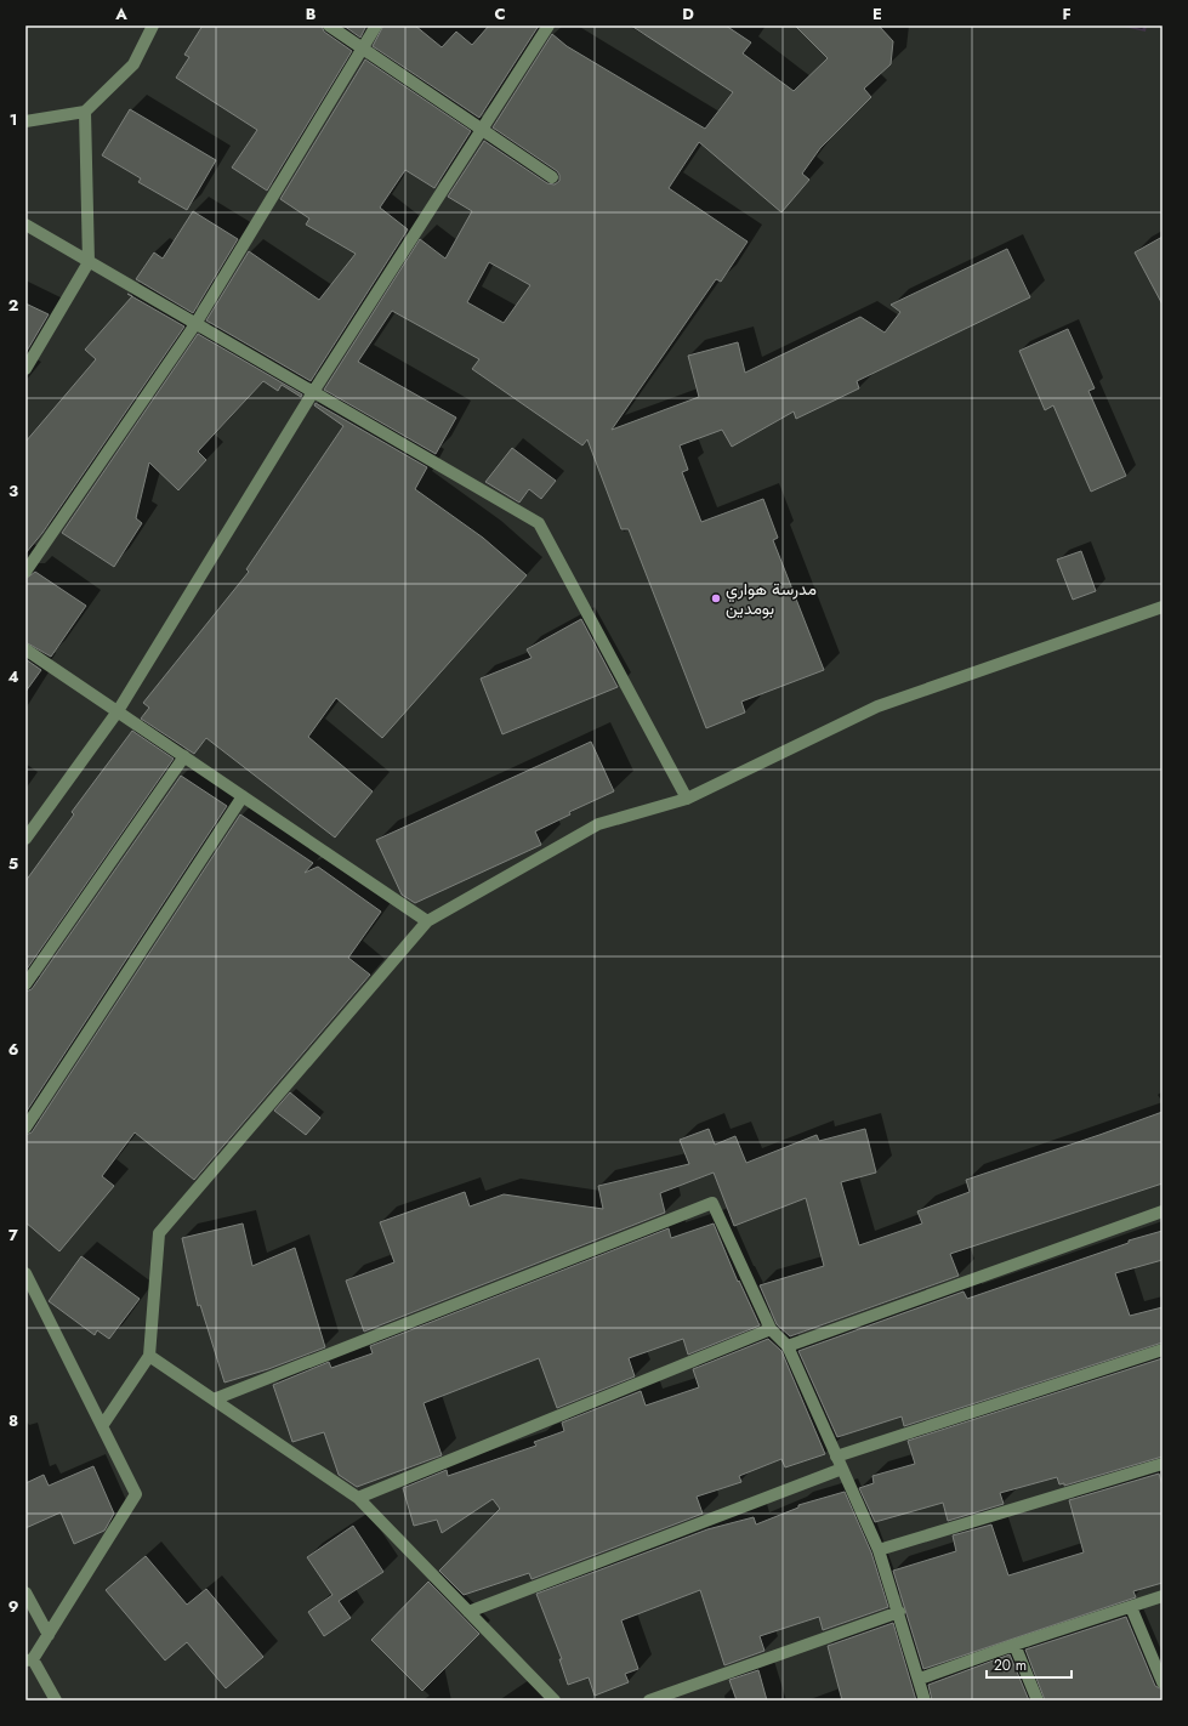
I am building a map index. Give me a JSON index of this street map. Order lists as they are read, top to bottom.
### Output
{
  "places": ["مدرسة هواري بومدين"],
  "scale_bar": "20 m",
  "grid": {
    "columns": [
      "A",
      "B",
      "C",
      "D",
      "E",
      "F"
    ],
    "rows": [
      "1",
      "2",
      "3",
      "4",
      "5",
      "6",
      "7",
      "8",
      "9"
    ]
  }
}
